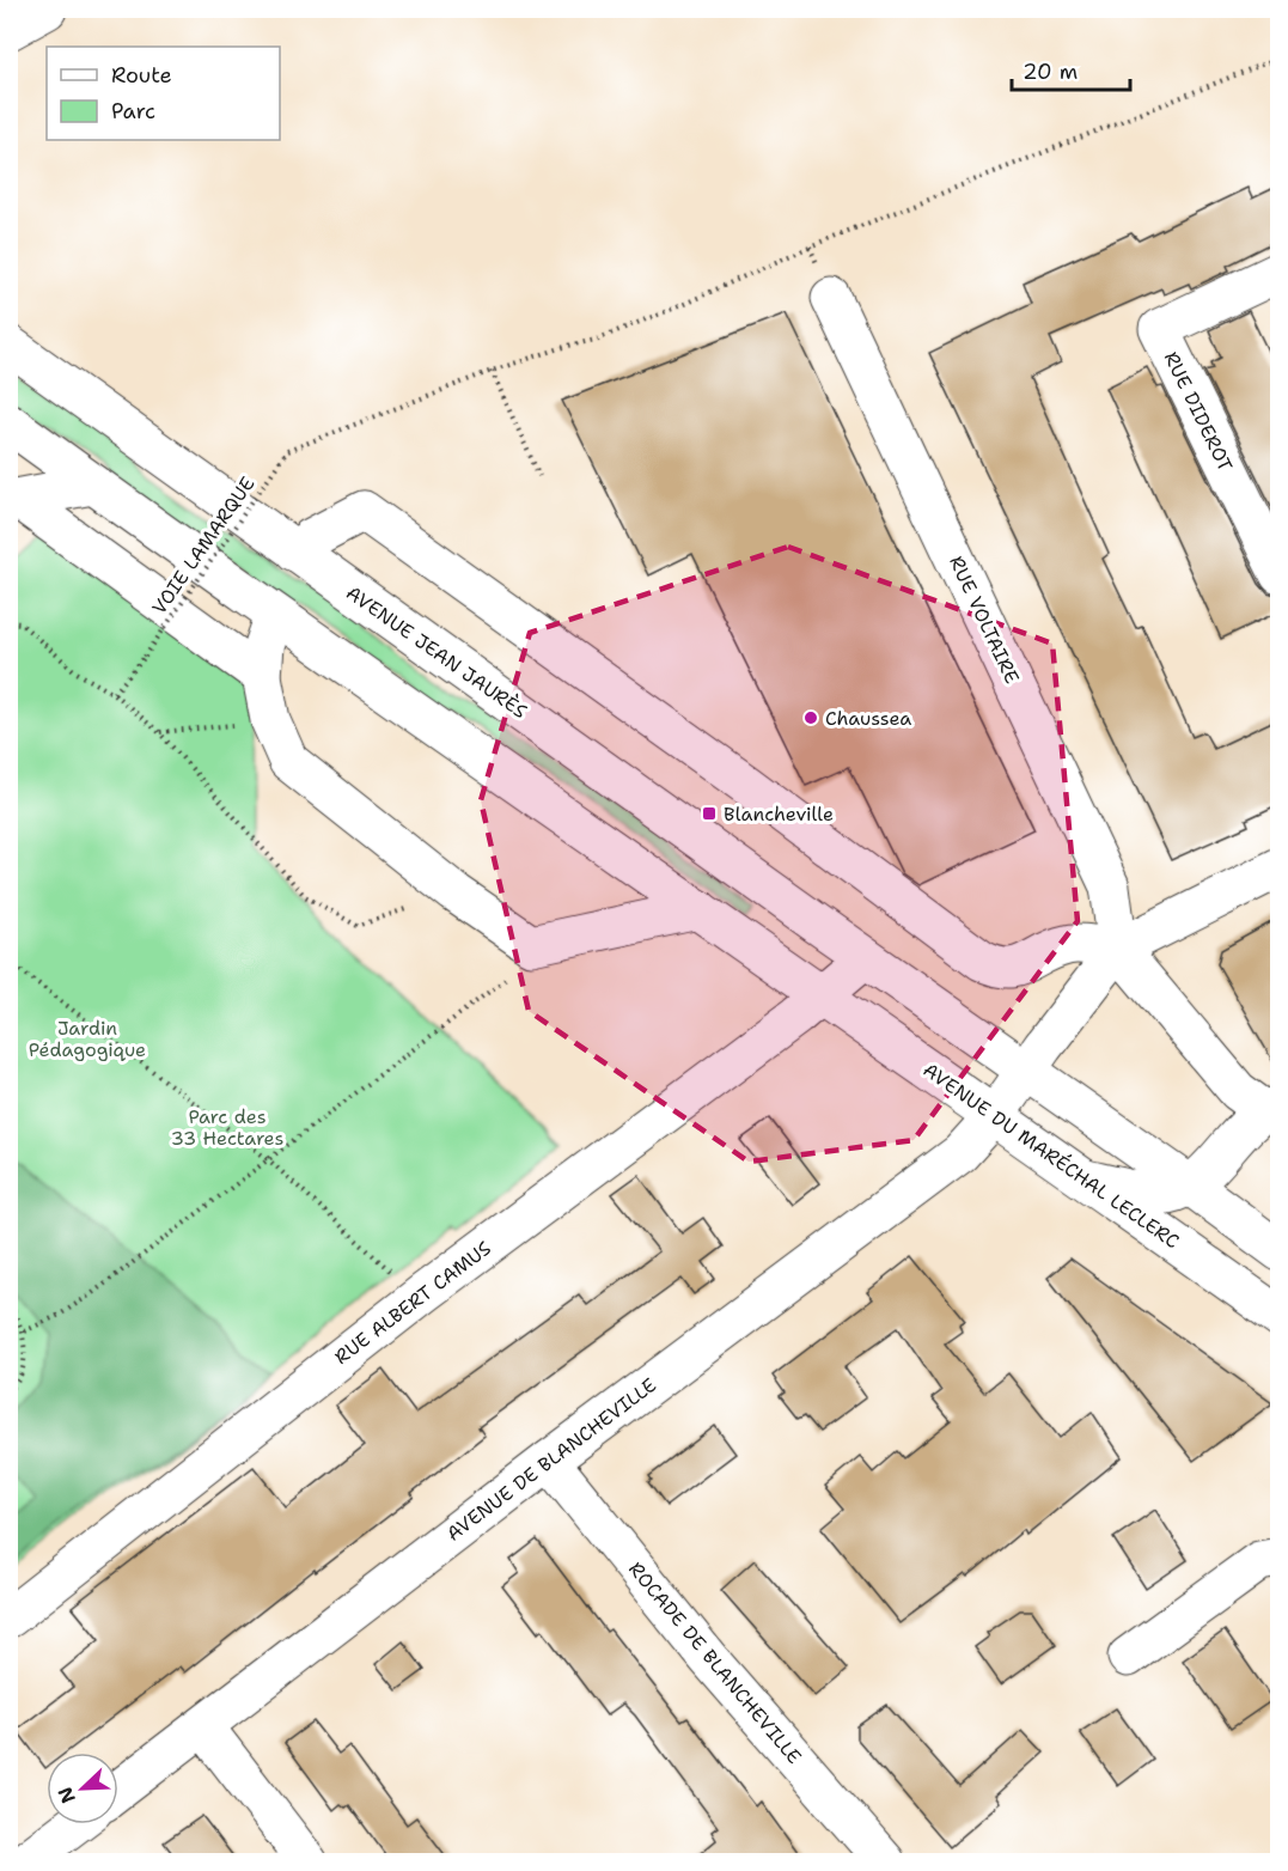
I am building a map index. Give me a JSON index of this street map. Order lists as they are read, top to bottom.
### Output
{
  "streets": {
    "street": [
      "RUE DIDEROT",
      "RUE VOLTAIRE",
      "AVENUE JEAN JAURÈS",
      "AVENUE DU MARÉCHAL LECLERC",
      "RUE ALBERT CAMUS",
      "AVENUE DE BLANCHEVILLE",
      "ROCADE DE BLANCHEVILLE"
    ],
    "path": ["VOIE LAMARQUE"]
  },
  "crossings": [
    ["RUE VOLTAIRE", "AVENUE DE BLANCHEVILLE"],
    ["AVENUE JEAN JAURÈS", "RUE ALBERT CAMUS"],
    ["AVENUE DU MARÉCHAL LECLERC", "RUE ALBERT CAMUS"],
    ["AVENUE DU MARÉCHAL LECLERC", "AVENUE DE BLANCHEVILLE"],
    ["AVENUE DE BLANCHEVILLE", "ROCADE DE BLANCHEVILLE"]
  ],
  "parks": ["Jardin Pédagogique", "Parc des 33 Hectares"],
  "places": {
    "other": ["Chaussea"],
    "transit": ["Blancheville"]
  },
  "legend": ["Route", "Parc"],
  "scale_bar": "20 m",
  "north": "bottom left"
}
